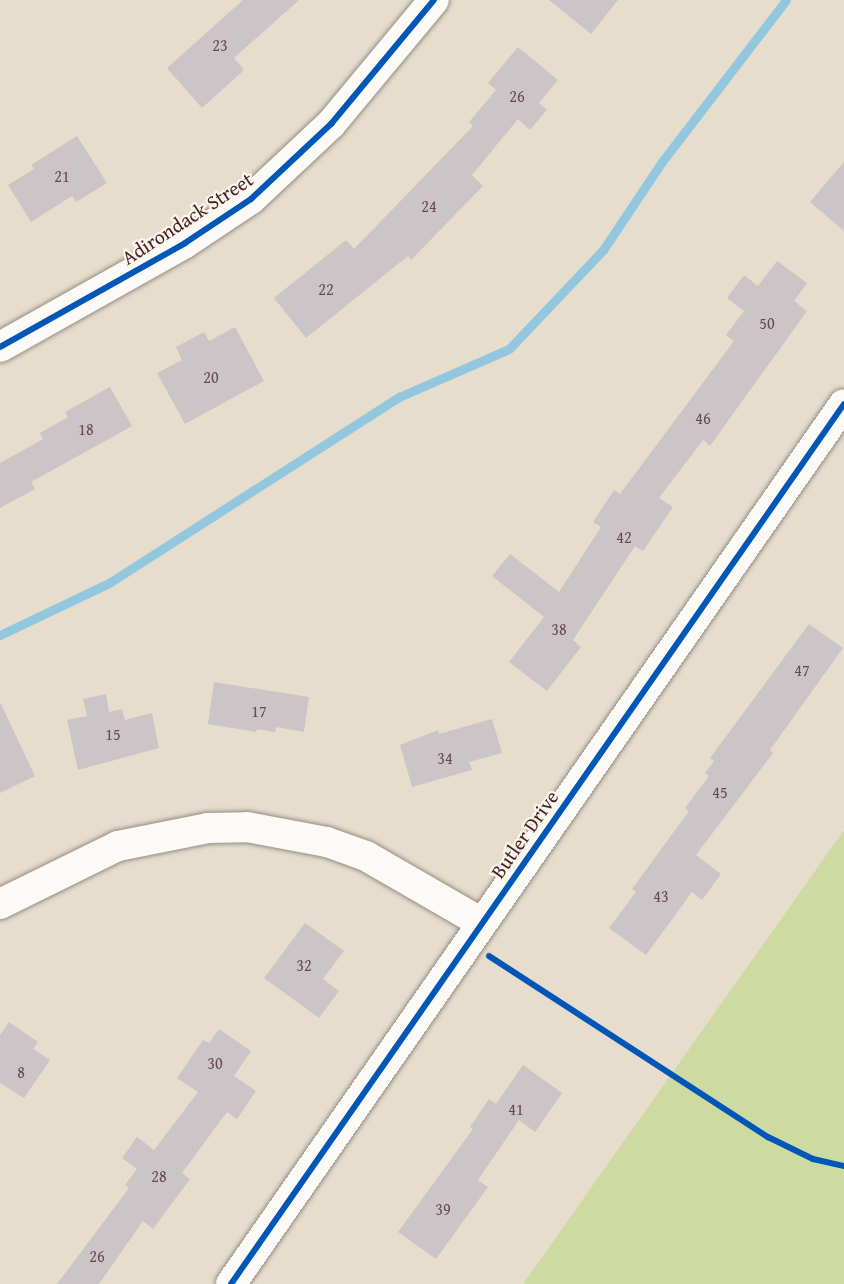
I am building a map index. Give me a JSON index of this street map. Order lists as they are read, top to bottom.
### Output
{
  "streets": {
    "street": ["Adirondack Street", "Butler Drive"]
  },
  "house_numbers": [
    "23",
    "26",
    "21",
    "24",
    "22",
    "50",
    "20",
    "46",
    "18",
    "42",
    "38",
    "47",
    "17",
    "15",
    "34",
    "45",
    "43",
    "32",
    "30",
    "8",
    "41",
    "28",
    "39",
    "26"
  ]
}
